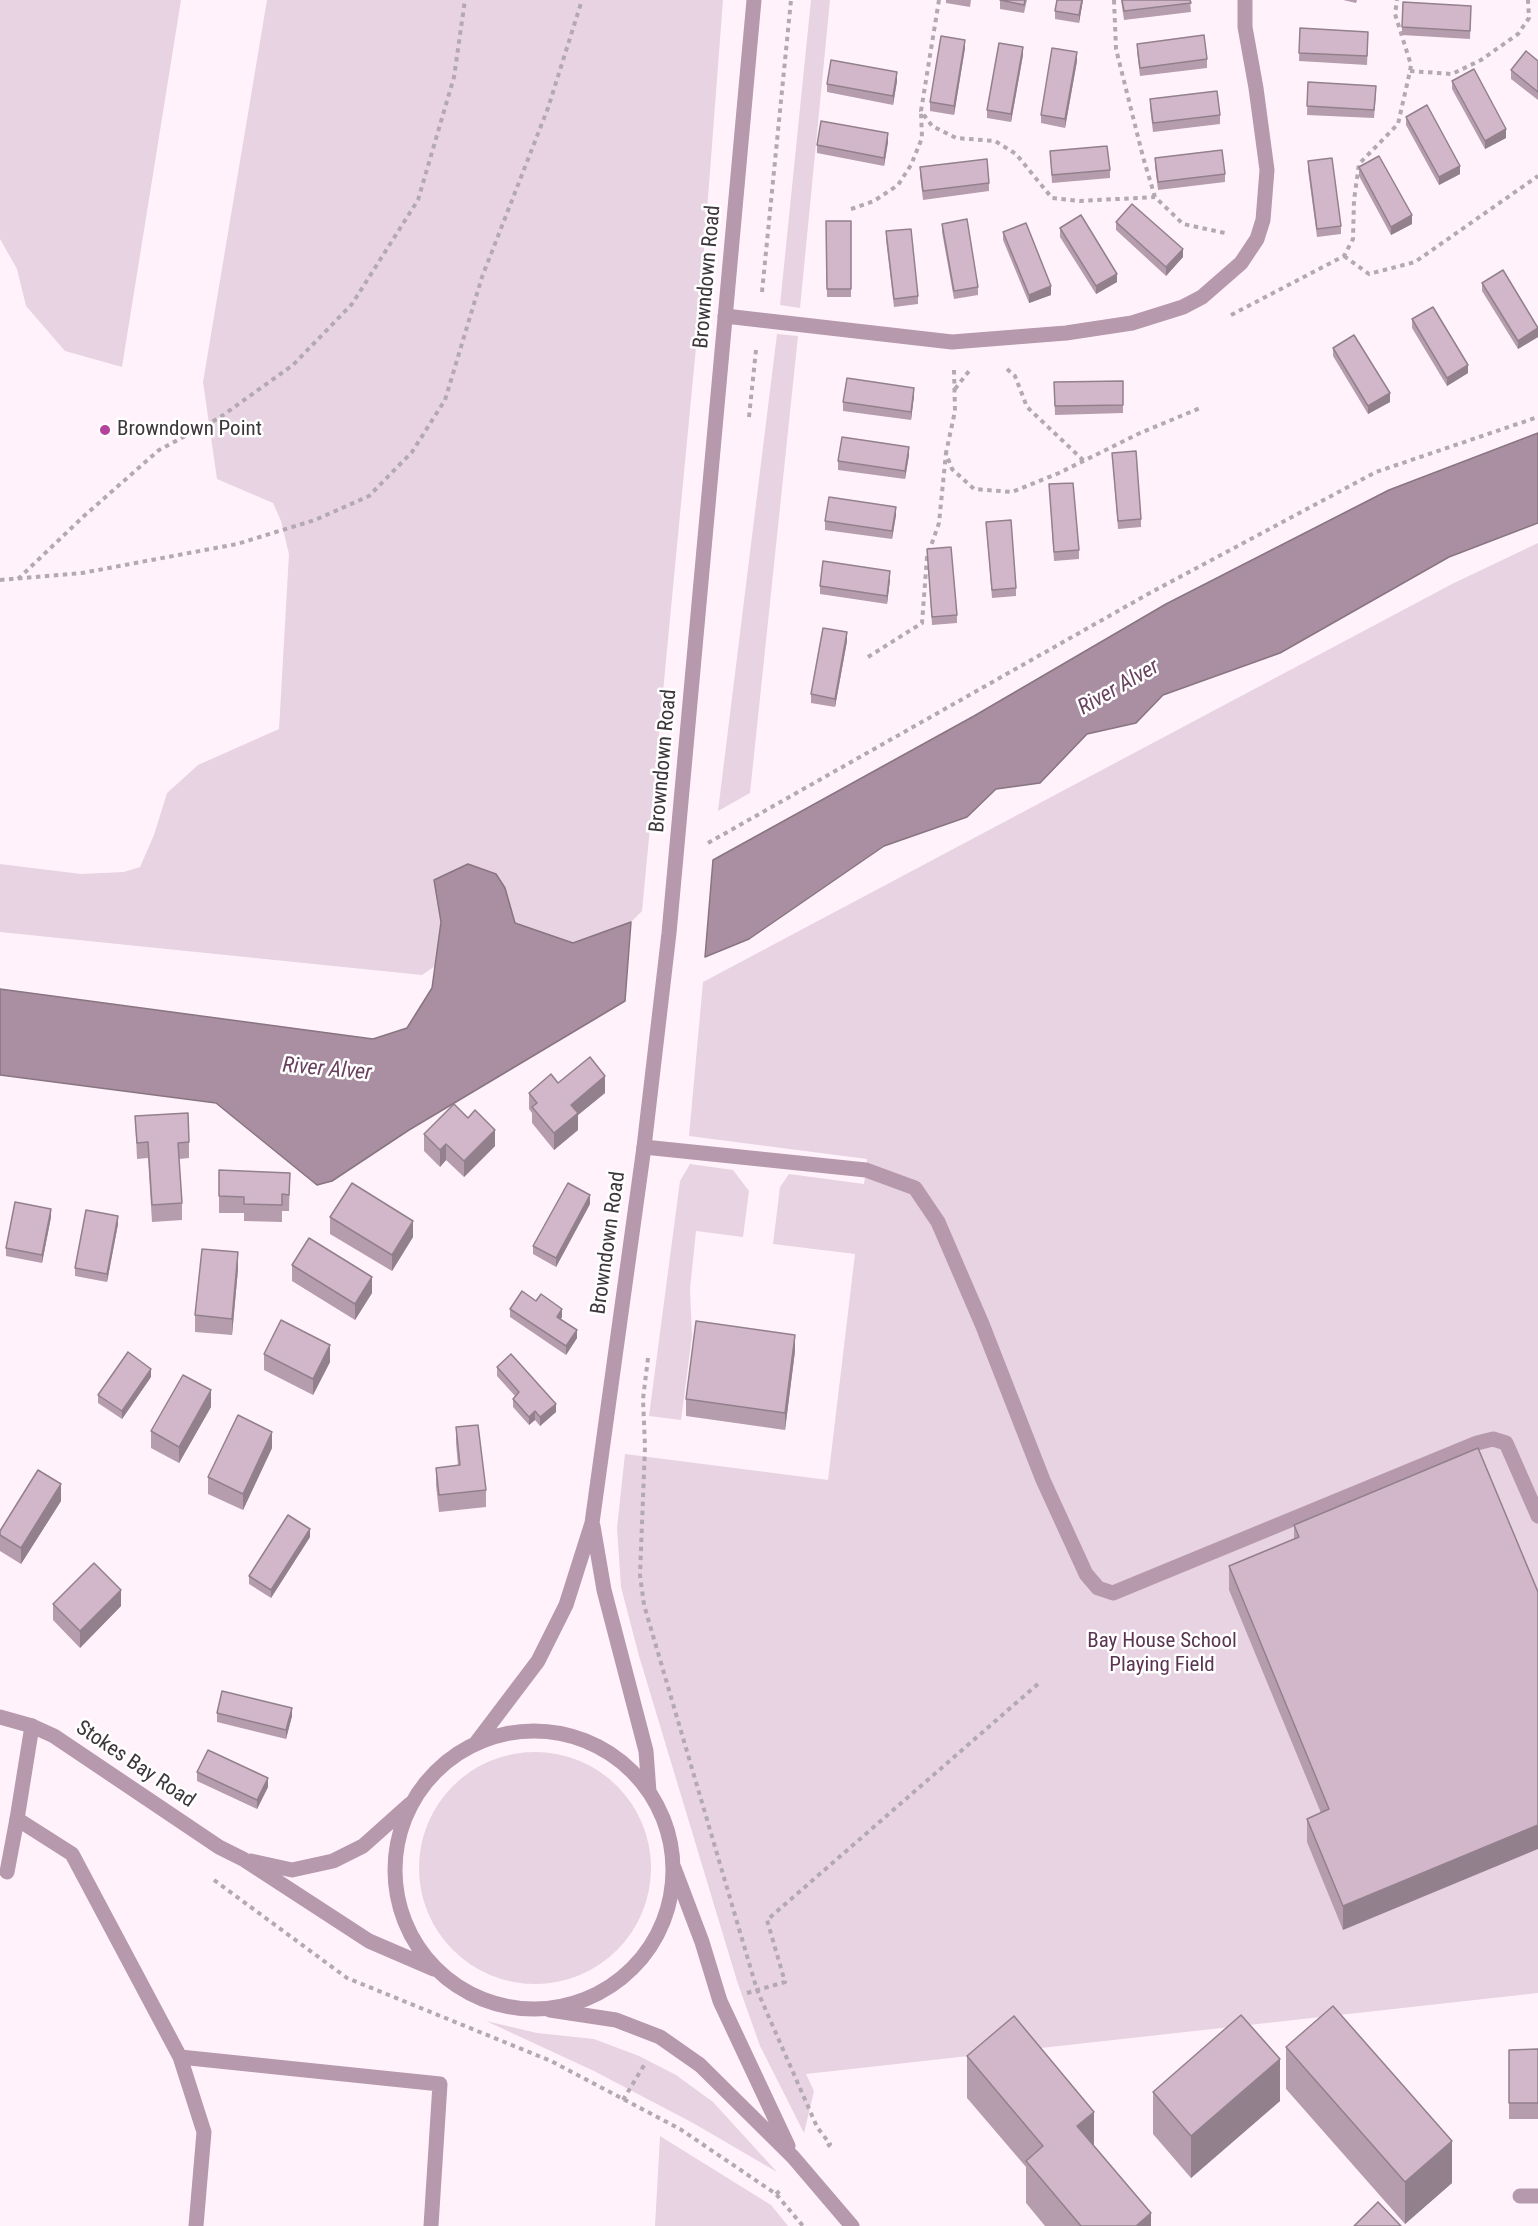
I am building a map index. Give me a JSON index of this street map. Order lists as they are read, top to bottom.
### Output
{
  "streets": {
    "street": ["Browndown Road", "Stokes Bay Road"]
  },
  "crossings": [
    ["Browndown Road", "Stokes Bay Road"]
  ],
  "water": ["River Alver"],
  "parks": ["Bay House School Playing Field"],
  "places": ["Browndown Point"]
}
